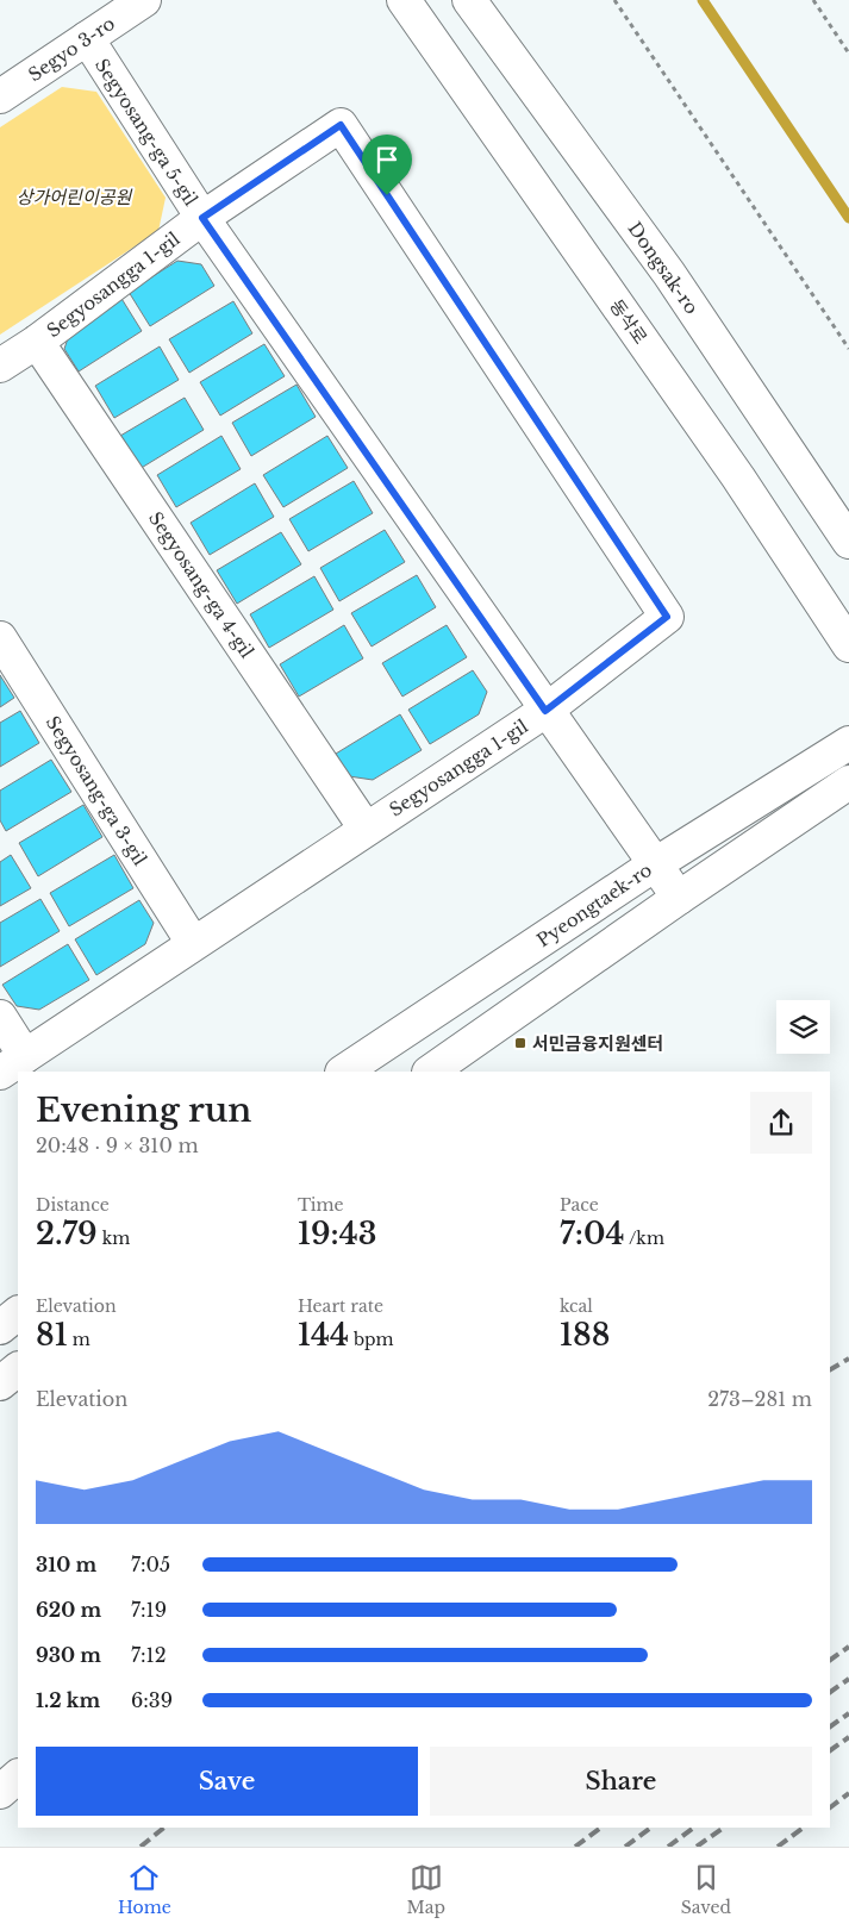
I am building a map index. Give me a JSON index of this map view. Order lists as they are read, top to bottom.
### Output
{
  "streets": {
    "street": [
      "Segyo 3-ro",
      "Segyosang-ga 5-gil",
      "Dongsak-ro",
      "Segyosangga 1-gil",
      "동삭로",
      "Segyosang-ga 4-gil",
      "Segyosang-ga 3-gil",
      "Pyeongtaek-ro"
    ]
  },
  "crossings": [
    ["Segyo 3-ro", "Segyosang-ga 5-gil"],
    ["Segyosang-ga 5-gil", "Segyosangga 1-gil"],
    ["Segyosang-ga 5-gil", "Pyeongtaek-ro"],
    ["Segyosangga 1-gil", "Segyosang-ga 4-gil"],
    ["Segyosangga 1-gil", "Segyosang-ga 3-gil"]
  ],
  "parks": ["상가어린이공원"],
  "places": {
    "transit": ["서민금융지원센터"]
  },
  "page": {
    "heading": ["Evening run", "20:48 · 9 × 310 m"],
    "stats": [
      ["Distance", "2.79 km"],
      ["Time", "19:43"],
      ["Pace", "7:04 /km"],
      ["Elevation", "81 m"],
      ["Heart rate", "144 bpm"],
      ["kcal", "188"]
    ],
    "chart": ["Elevation", "273–281 m"],
    "list": [
      {
        "name": "310 m",
        "note": "7:05"
      },
      {
        "name": "620 m",
        "note": "7:19"
      },
      {
        "name": "930 m",
        "note": "7:12"
      },
      {
        "name": "1.2 km",
        "note": "6:39"
      }
    ],
    "buttons": ["Save", "Share"],
    "tabs": ["Home", "Map", "Saved"]
  }
}
